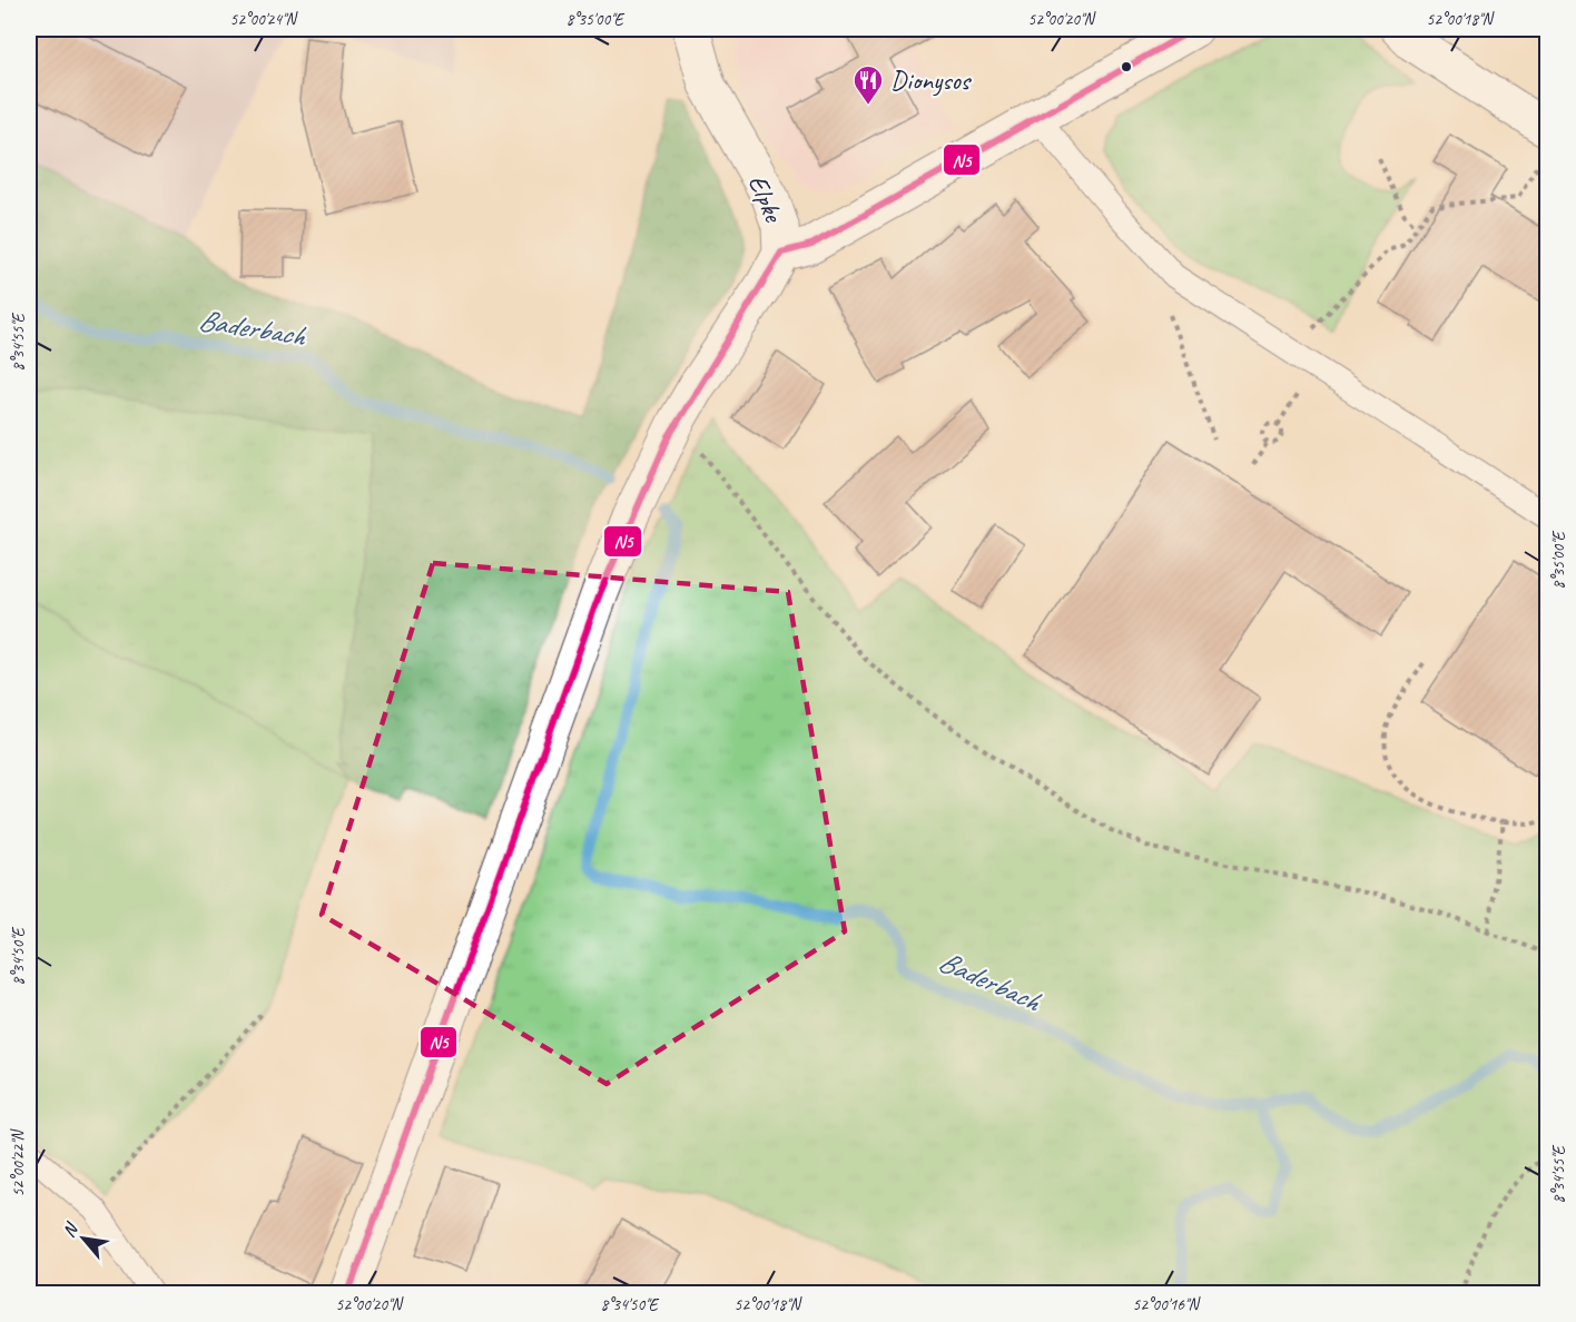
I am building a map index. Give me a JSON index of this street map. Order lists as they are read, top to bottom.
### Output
{
  "streets": {
    "street": ["Elpke"]
  },
  "water": ["Baderbach"],
  "places": {
    "restaurant": ["Dionysos"]
  },
  "lines": ["transit line N5"],
  "north": "top left",
  "coordinates": [
    "52°00'24\"N",
    "8°35'00\"E",
    "52°00'20\"N",
    "52°00'18\"N",
    "8°34'55\"E",
    "8°34'50\"E",
    "52°00'22\"N",
    "52°00'16\"N"
  ]
}
